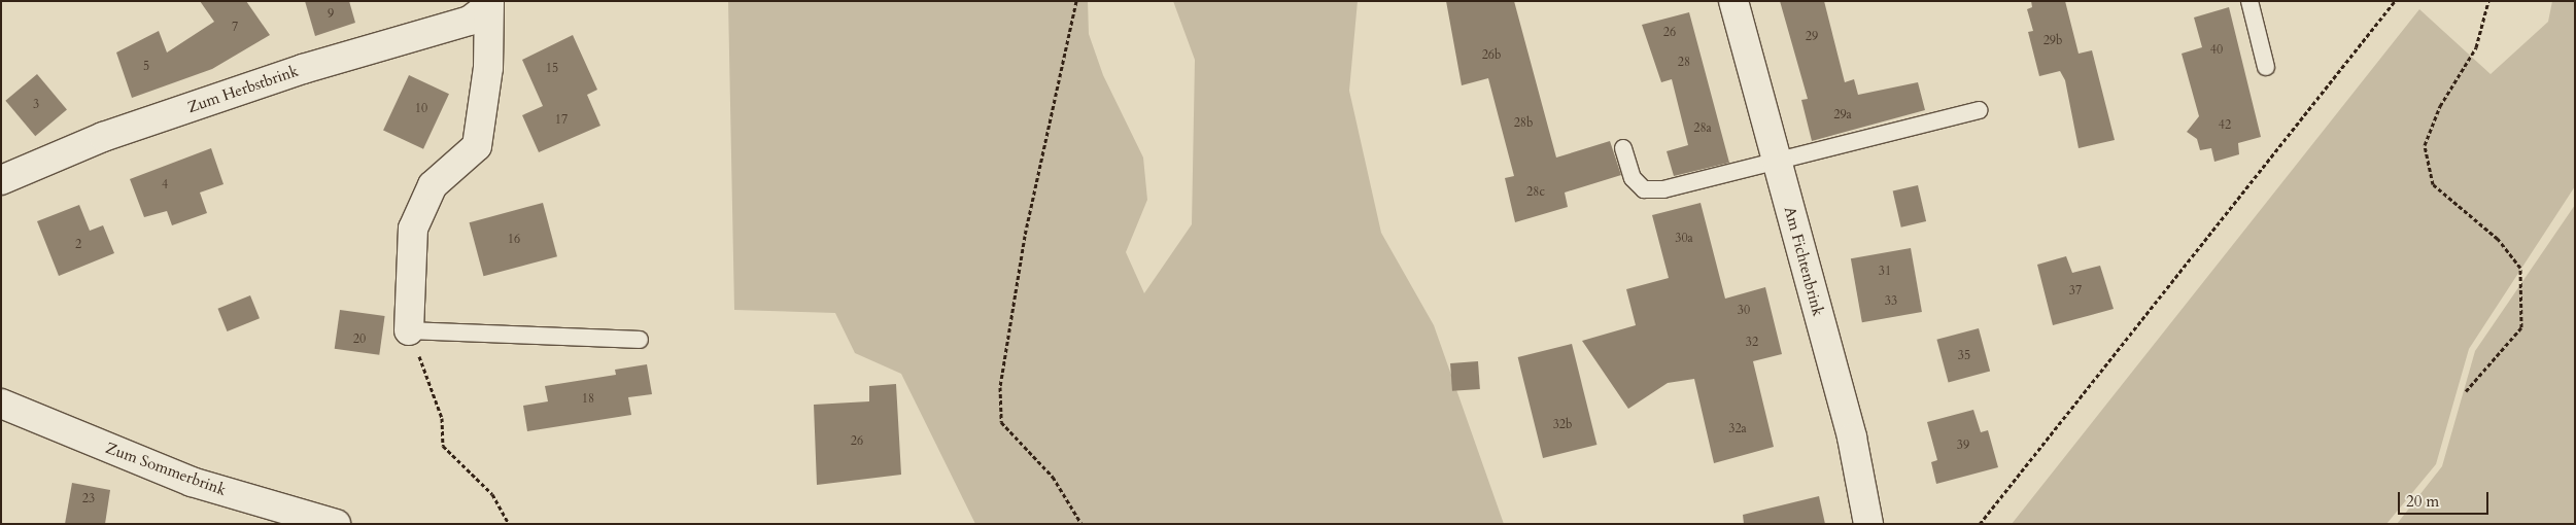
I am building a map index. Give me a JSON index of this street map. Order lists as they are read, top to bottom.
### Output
{
  "streets": {
    "street": ["Zum Herbstbrink", "Am Fichtenbrink", "Zum Sommerbrink"]
  },
  "house_numbers": [
    "9",
    "7",
    "26",
    "29",
    "29b",
    "40",
    "26b",
    "28",
    "5",
    "15",
    "3",
    "10",
    "29a",
    "17",
    "28b",
    "42",
    "28a",
    "4",
    "28c",
    "30a",
    "16",
    "2",
    "31",
    "37",
    "33",
    "30",
    "20",
    "32",
    "35",
    "18",
    "32b",
    "32a",
    "26",
    "39",
    "23"
  ],
  "scale_bar": "20 m"
}
